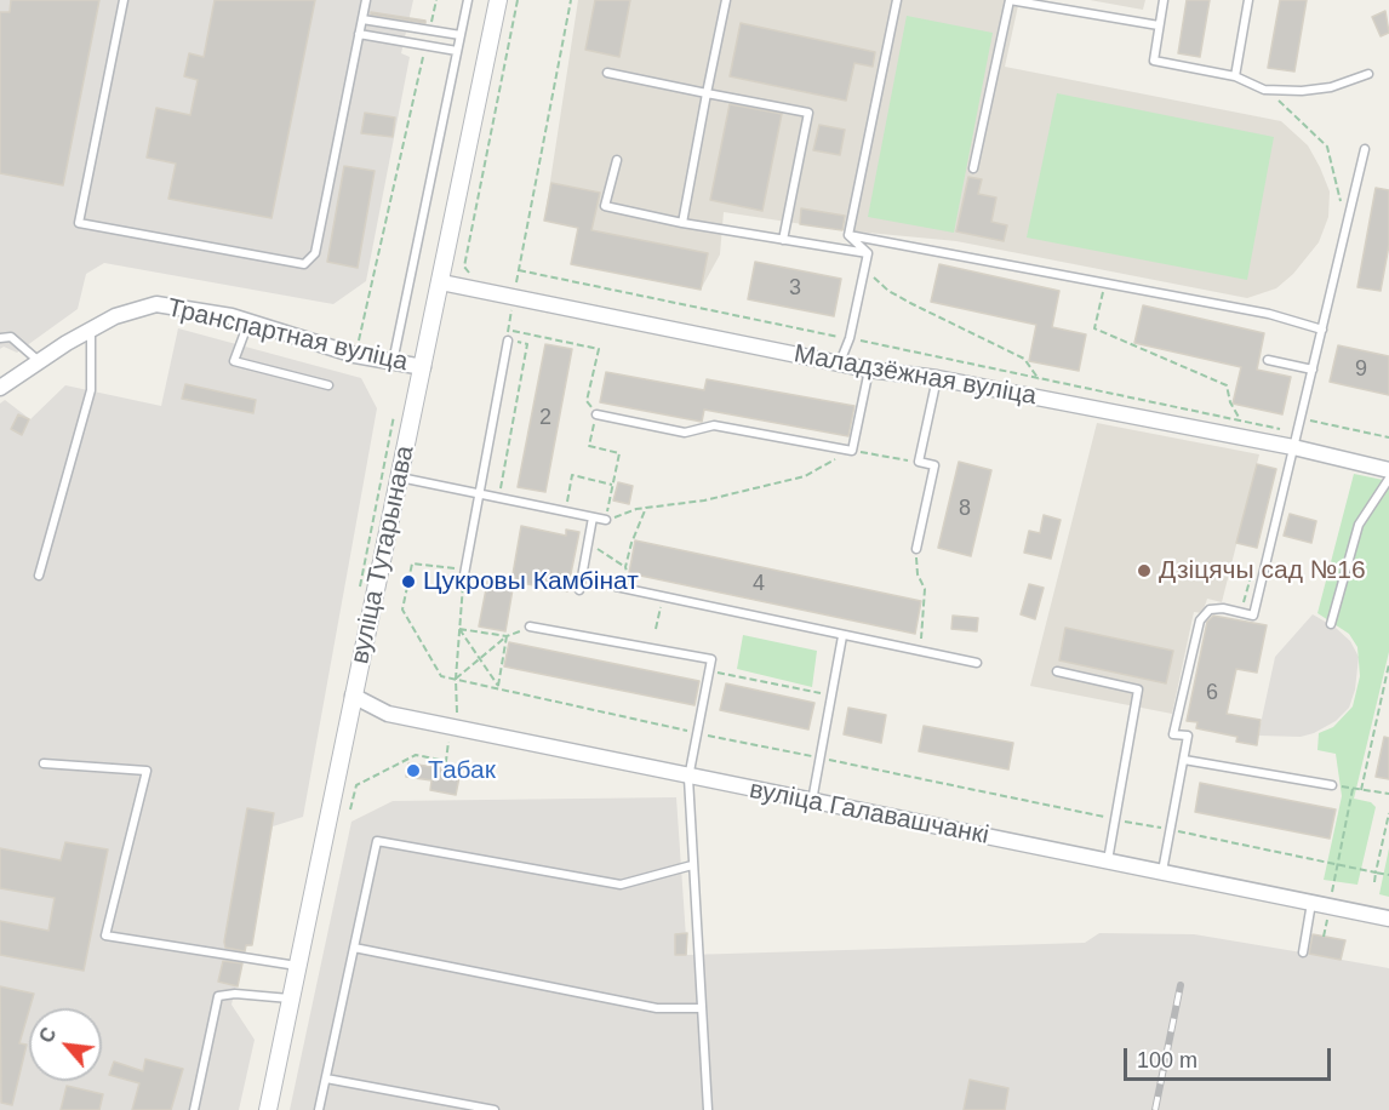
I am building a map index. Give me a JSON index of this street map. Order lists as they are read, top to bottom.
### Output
{
  "streets": {
    "street": [
      "Транспартная вуліца",
      "Маладзёжная вуліца",
      "вуліца Тутарынава",
      "вуліца Галавашчанкі"
    ]
  },
  "crossings": [
    ["Транспартная вуліца", "вуліца Тутарынава"],
    ["Маладзёжная вуліца", "вуліца Тутарынава"],
    ["вуліца Тутарынава", "вуліца Галавашчанкі"]
  ],
  "places": ["Дзіцячы сад №16", "Цукровы Камбінат", "Табак"],
  "house_numbers": [
    "3",
    "9",
    "2",
    "8",
    "4",
    "6"
  ],
  "scale_bar": "100 m",
  "north": "top left"
}
